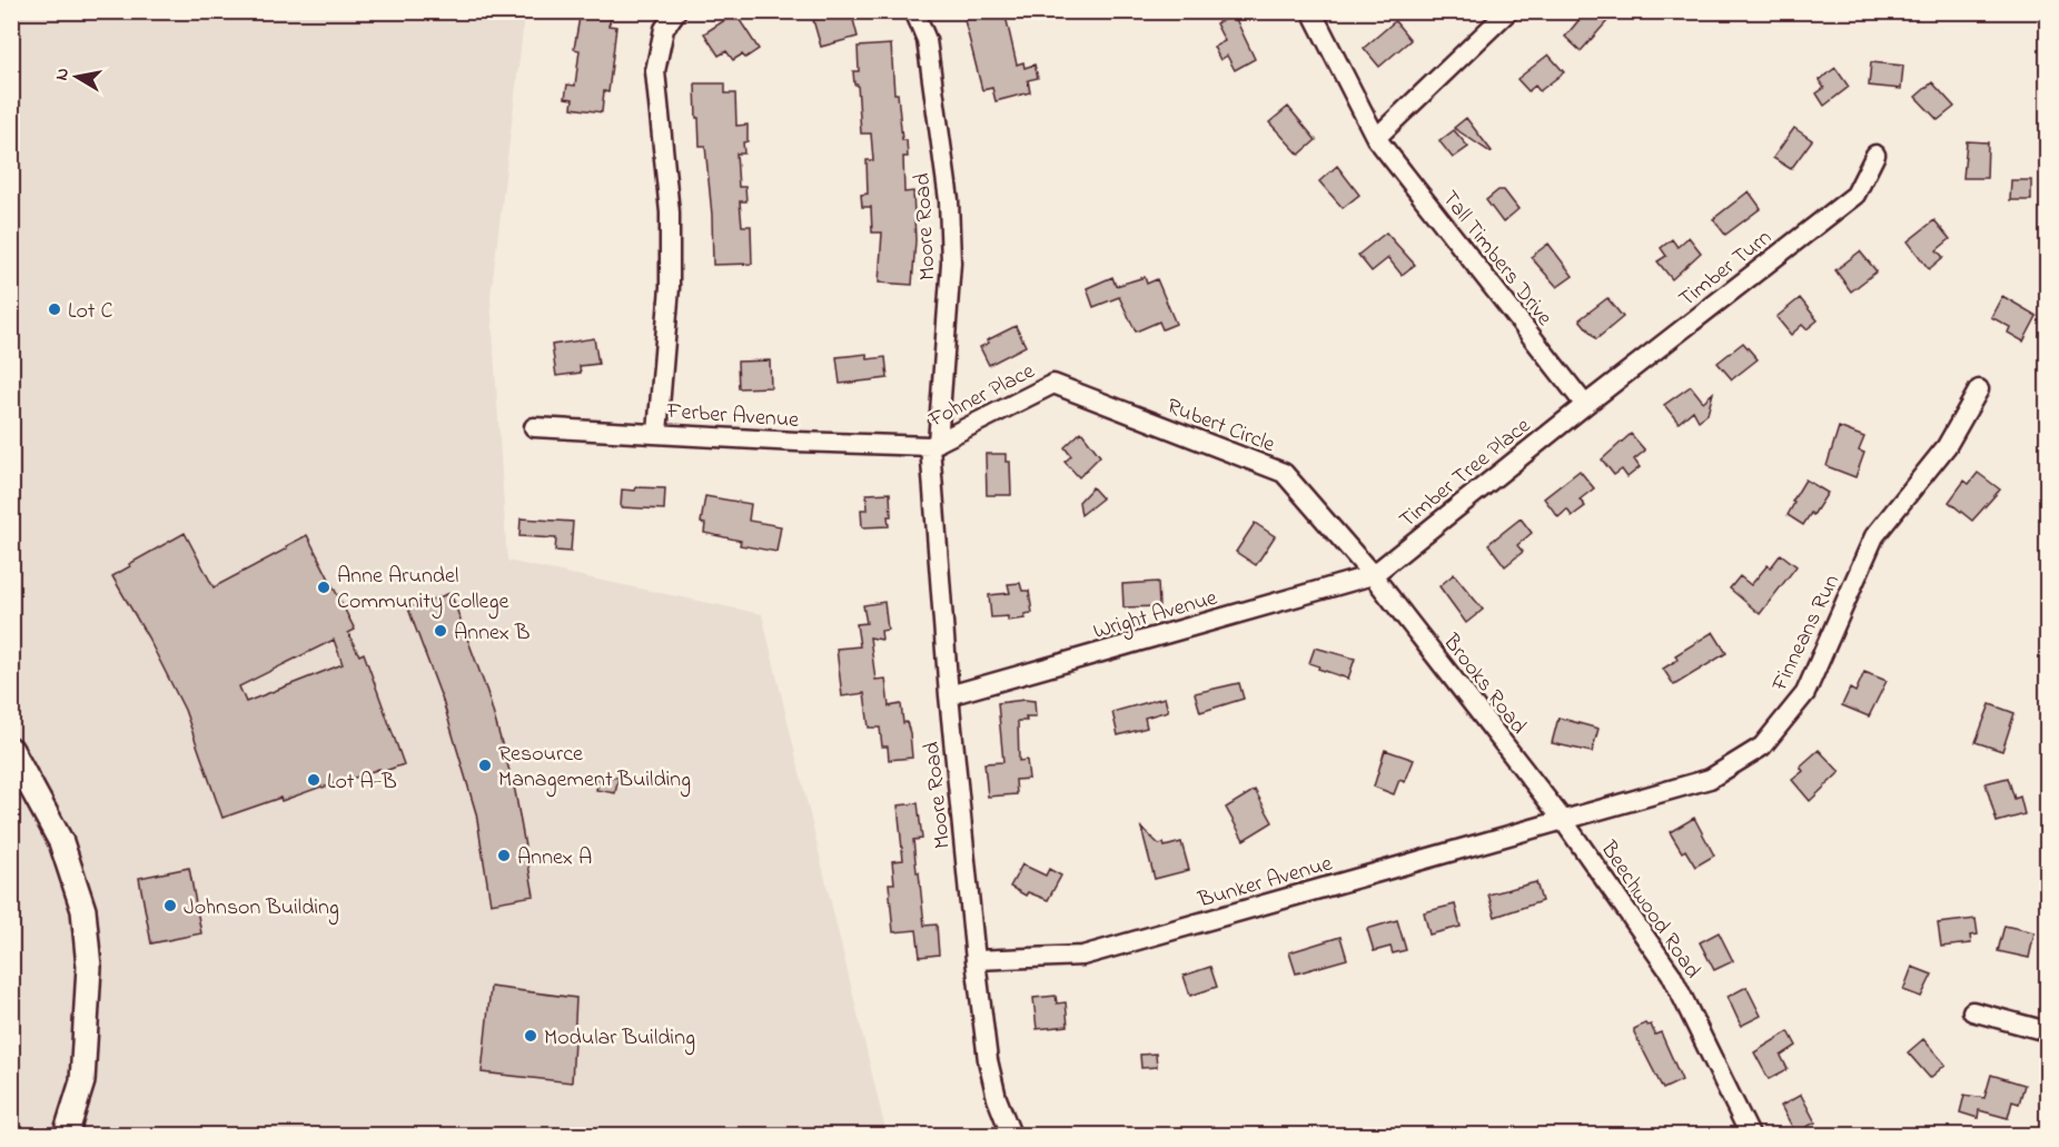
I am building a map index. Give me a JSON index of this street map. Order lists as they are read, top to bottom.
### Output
{
  "streets": {
    "street": [
      "Moore Road",
      "Tall Timbers Drive",
      "Timber Turn",
      "Fohner Place",
      "Ferber Avenue",
      "Rubert Circle",
      "Timber Tree Place",
      "Wright Avenue",
      "Finneans Run",
      "Brooks Road",
      "Bunker Avenue",
      "Beechwood Road"
    ]
  },
  "crossings": [
    ["Moore Road", "Fohner Place"],
    ["Moore Road", "Ferber Avenue"],
    ["Moore Road", "Wright Avenue"],
    ["Moore Road", "Bunker Avenue"],
    ["Tall Timbers Drive", "Timber Turn"],
    ["Tall Timbers Drive", "Timber Tree Place"],
    ["Timber Turn", "Timber Tree Place"],
    ["Fohner Place", "Ferber Avenue"],
    ["Fohner Place", "Rubert Circle"],
    ["Rubert Circle", "Timber Tree Place"],
    ["Rubert Circle", "Wright Avenue"],
    ["Rubert Circle", "Brooks Road"],
    ["Timber Tree Place", "Wright Avenue"],
    ["Timber Tree Place", "Brooks Road"],
    ["Wright Avenue", "Brooks Road"],
    ["Finneans Run", "Brooks Road"],
    ["Finneans Run", "Bunker Avenue"],
    ["Finneans Run", "Beechwood Road"],
    ["Brooks Road", "Bunker Avenue"],
    ["Brooks Road", "Beechwood Road"],
    ["Bunker Avenue", "Beechwood Road"]
  ],
  "places": [
    "Lot C",
    "Anne Arundel Community College",
    "Annex B",
    "Resource Management Building",
    "Lot A-B",
    "Annex A",
    "Johnson Building",
    "Modular Building"
  ],
  "north": "left"
}
